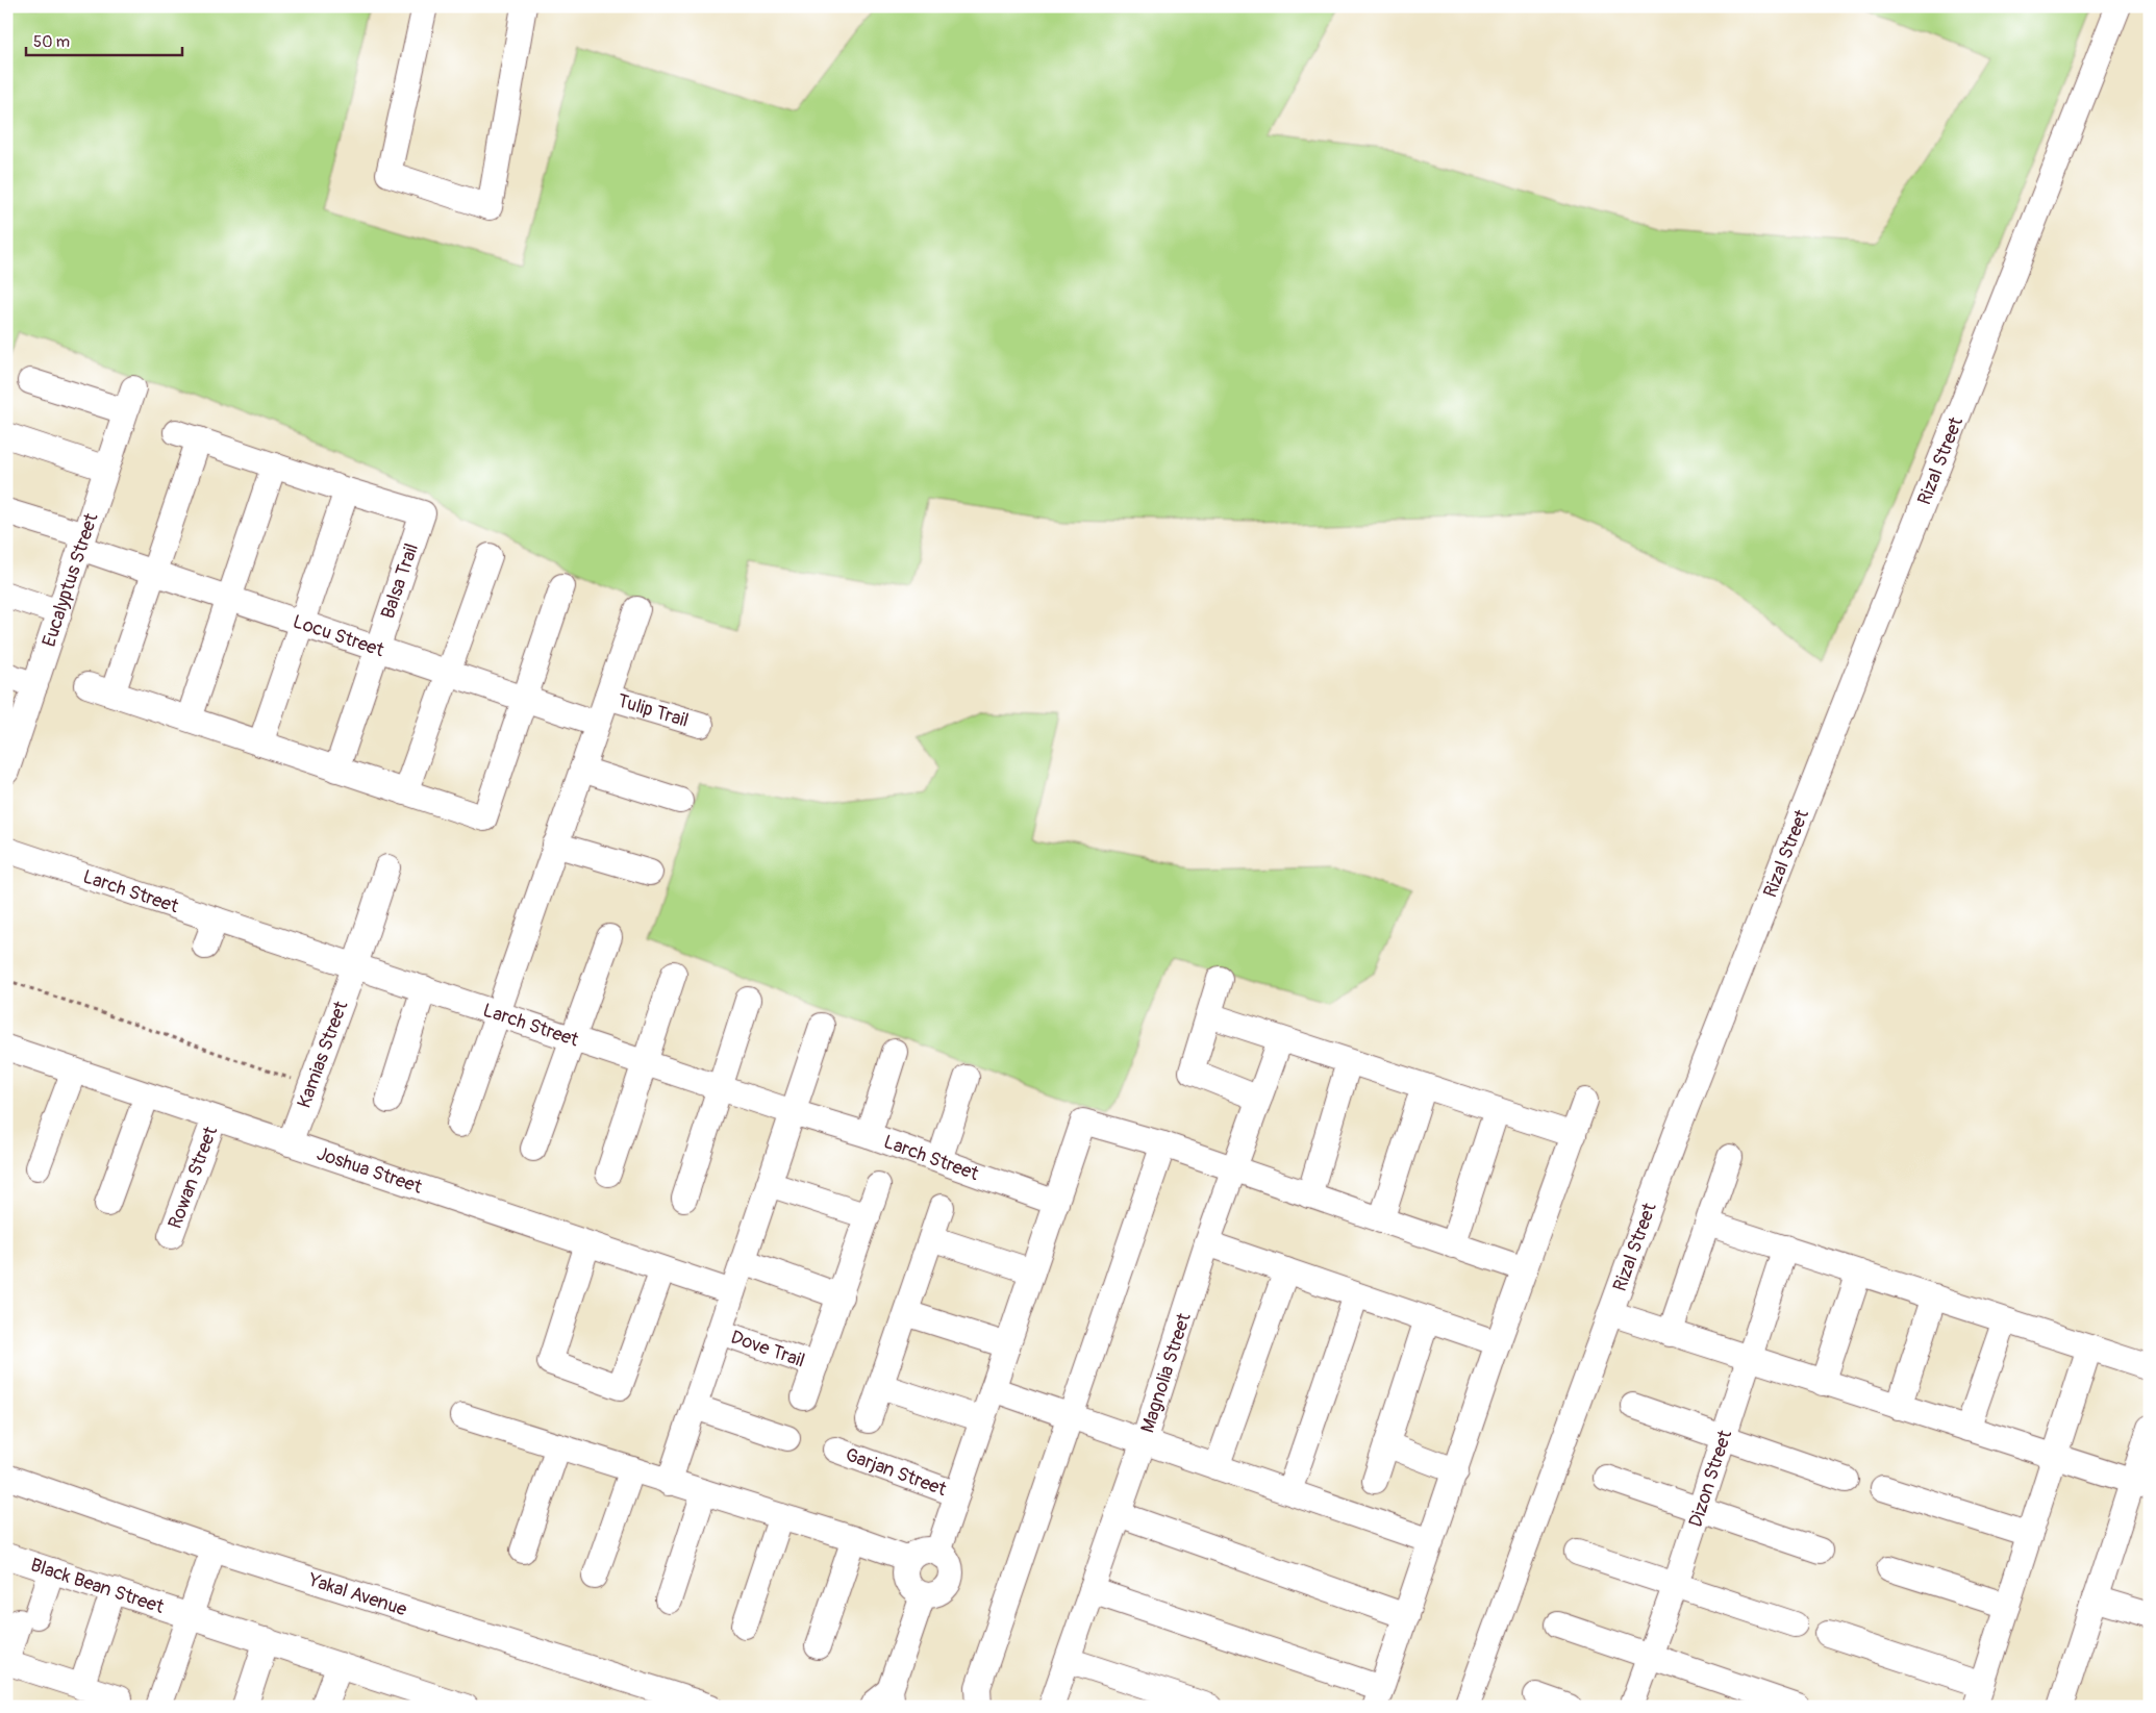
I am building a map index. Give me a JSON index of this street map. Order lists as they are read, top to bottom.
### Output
{
  "streets": {
    "street": [
      "Rizal Street",
      "Eucalyptus Street",
      "Balsa Trail",
      "Locu Street",
      "Tulip Trail",
      "Larch Street",
      "Kamias Street",
      "Joshua Street",
      "Rowan Street",
      "Dove Trail",
      "Magnolia Street",
      "Garjan Street",
      "Dizon Street",
      "Black Bean Street",
      "Yakal Avenue"
    ]
  },
  "crossings": [
    ["Eucalyptus Street", "Locu Street"],
    ["Balsa Trail", "Locu Street"],
    ["Larch Street", "Kamias Street"],
    ["Kamias Street", "Joshua Street"],
    ["Joshua Street", "Rowan Street"]
  ],
  "scale_bar": "50 m"
}
